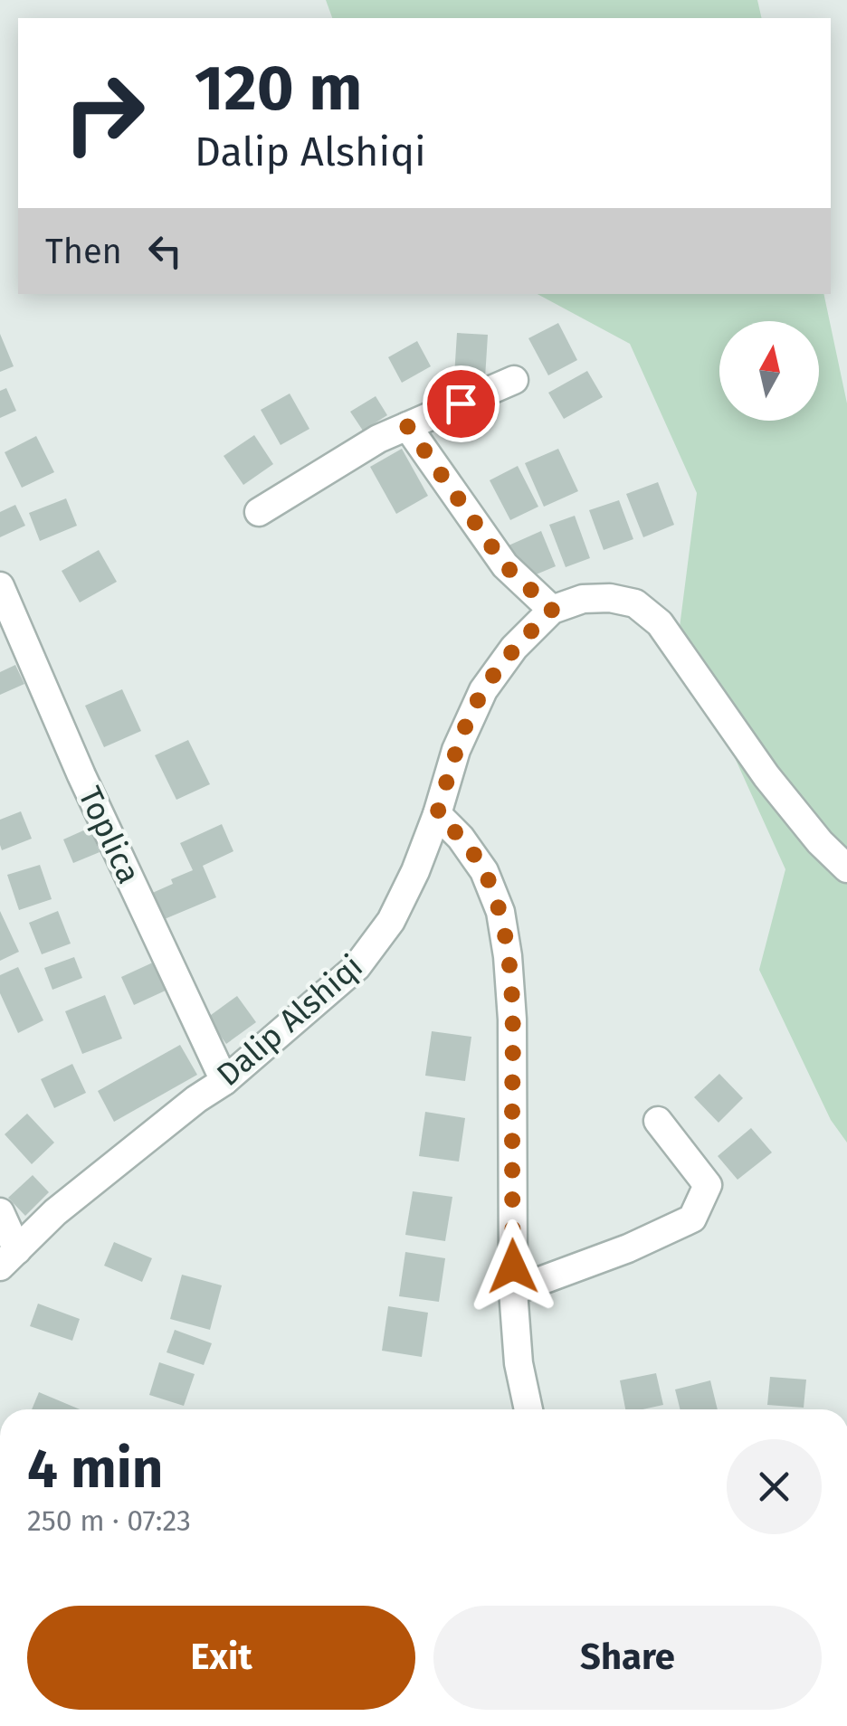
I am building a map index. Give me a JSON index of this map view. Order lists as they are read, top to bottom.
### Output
{
  "streets": {
    "street": ["Toplica", "Dalip Alshiqi"]
  },
  "crossings": [
    ["Toplica", "Dalip Alshiqi"]
  ],
  "north": "top",
  "page": {
    "turn": ["120 m", "Dalip Alshiqi"],
    "then": "Then",
    "heading": ["4 min", "250 m · 07:23"],
    "buttons": ["Exit", "Share"]
  }
}
